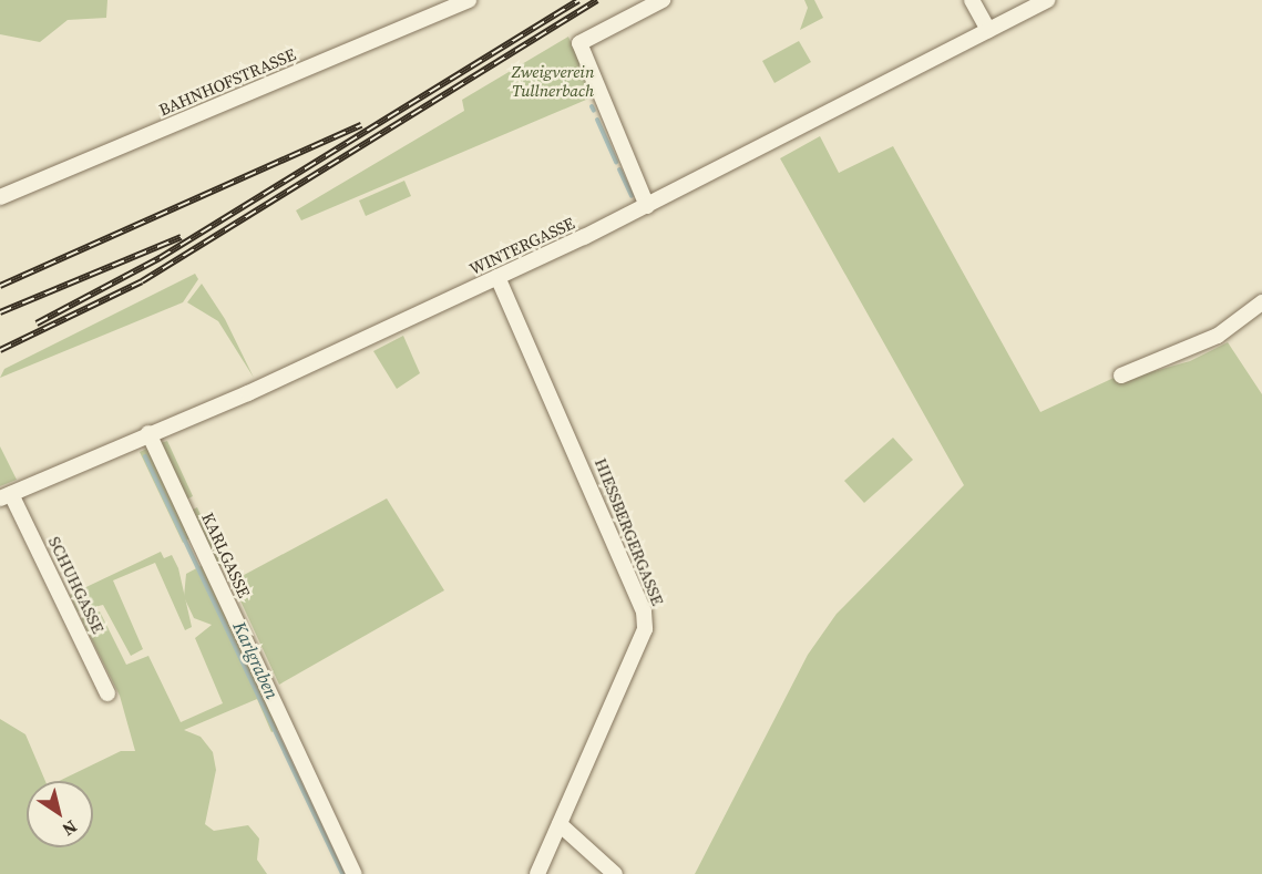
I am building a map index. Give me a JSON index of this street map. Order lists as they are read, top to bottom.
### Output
{
  "streets": {
    "street": [
      "BAHNHOFSTRASSE",
      "WINTERGASSE",
      "HIESSBERGERGASSE",
      "KARLGASSE",
      "SCHUHGASSE"
    ]
  },
  "crossings": [
    ["WINTERGASSE", "HIESSBERGERGASSE"],
    ["WINTERGASSE", "KARLGASSE"],
    ["WINTERGASSE", "SCHUHGASSE"]
  ],
  "water": ["Karlgraben"],
  "parks": ["Zweigverein Tullnerbach"],
  "north": "bottom right"
}
